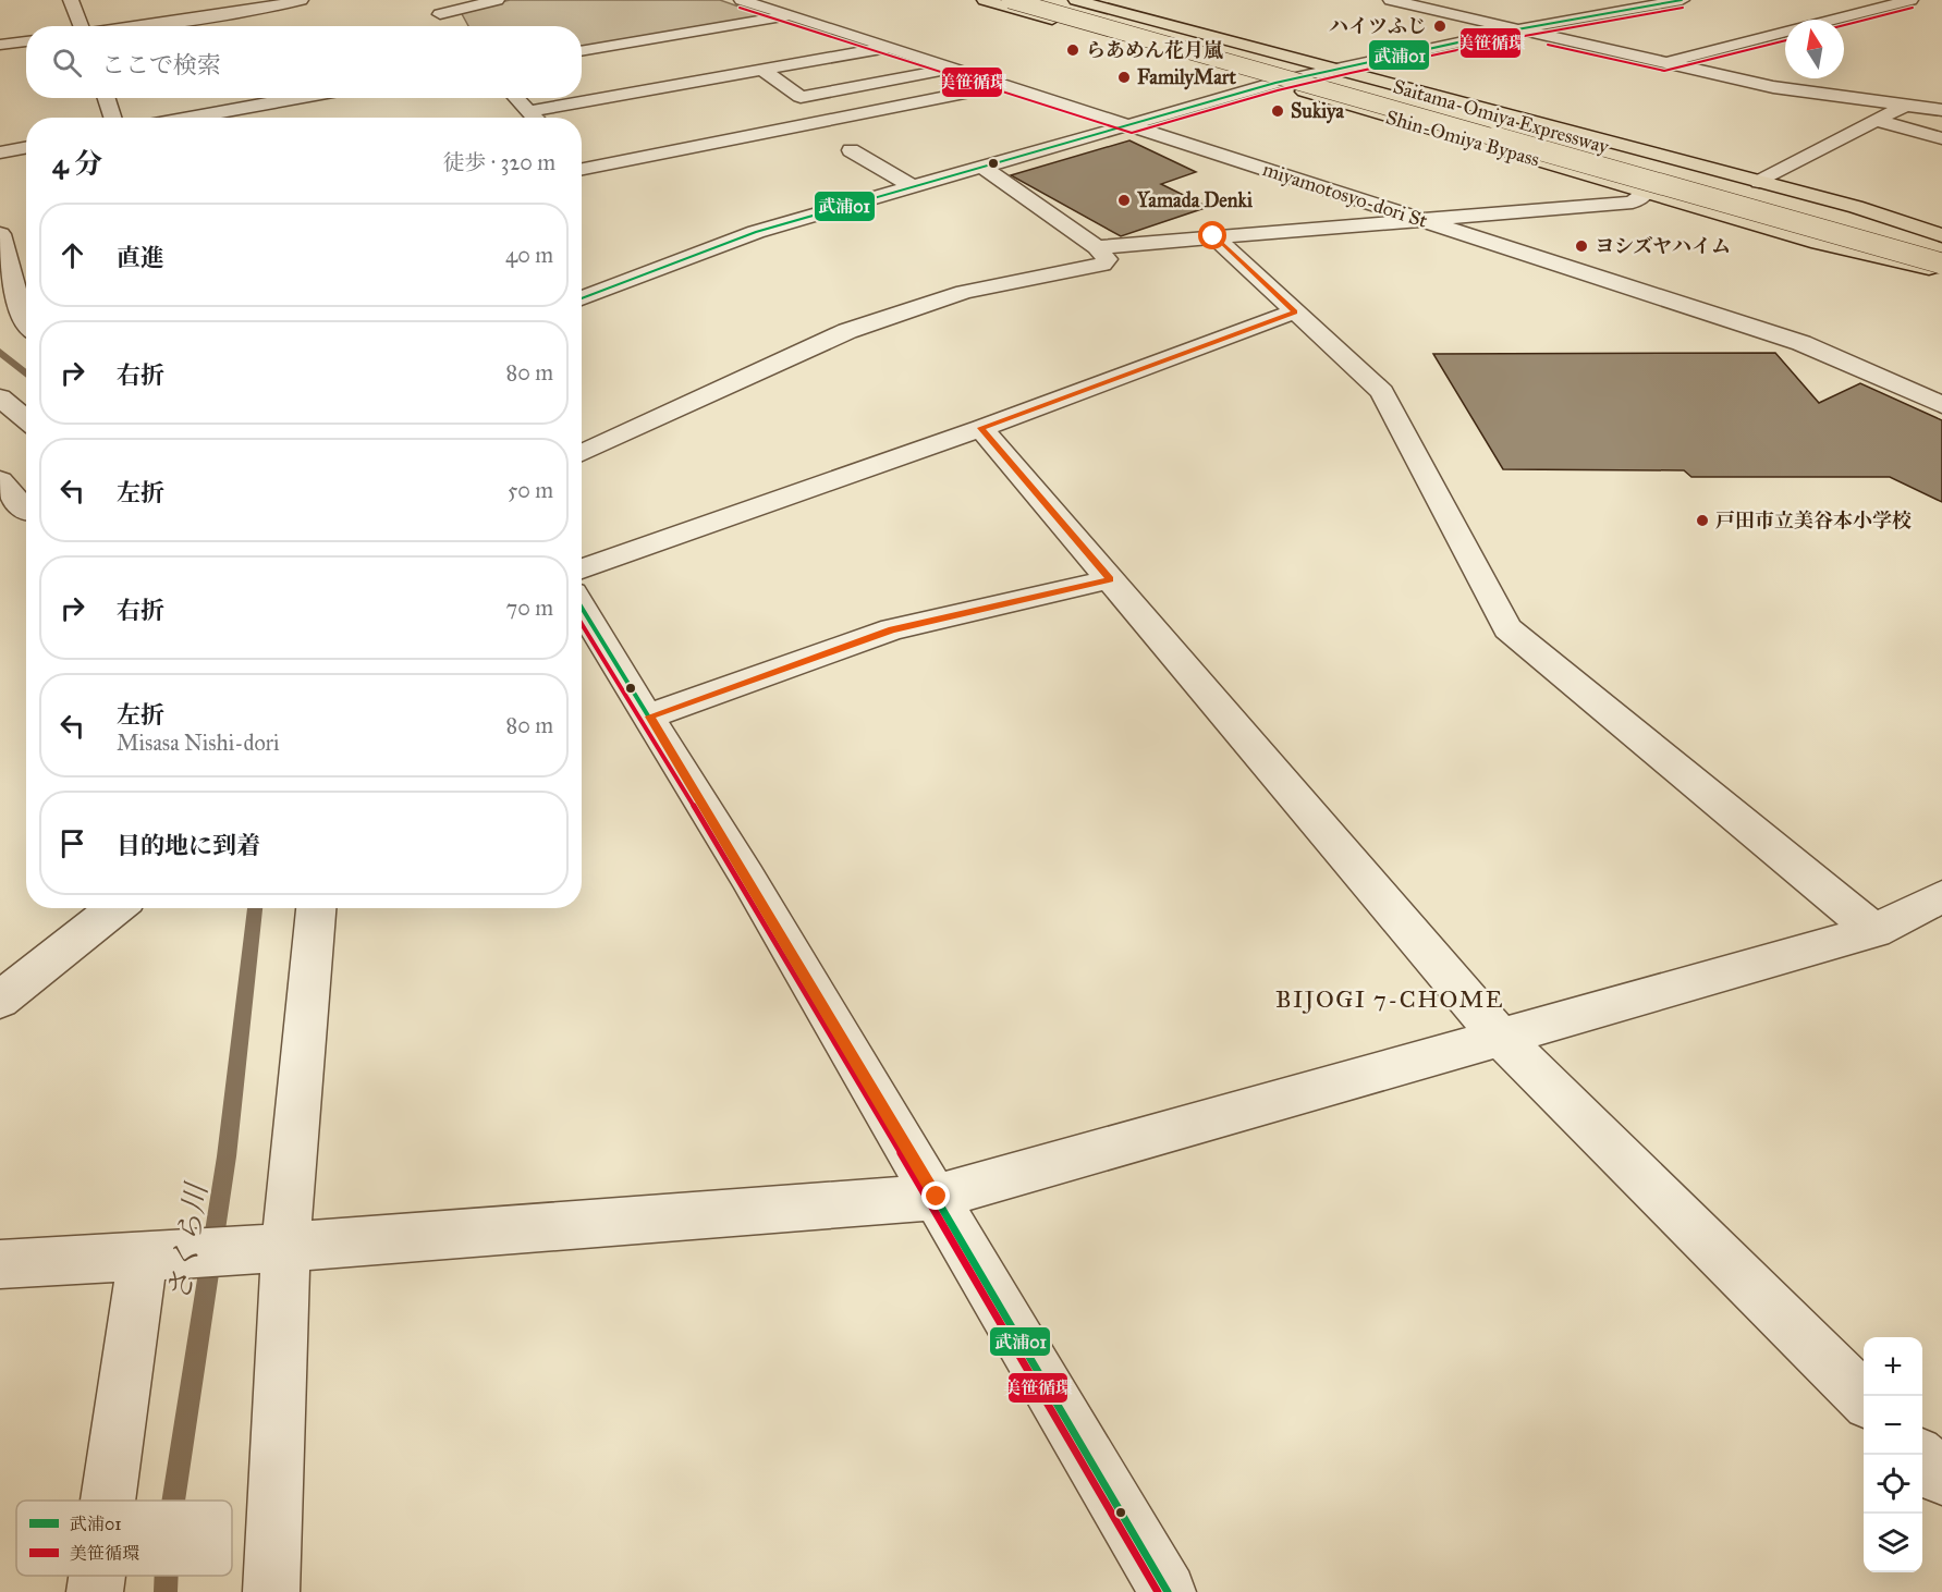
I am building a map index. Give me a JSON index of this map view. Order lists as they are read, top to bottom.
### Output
{
  "streets": {
    "highway": ["Saitama-Omiya Expressway", "Shin-Omiya Bypass"],
    "street": ["miyamotosyo-dori St"]
  },
  "districts": ["BIJOGI 7-CHOME"],
  "water": ["さくら川"],
  "places": [
    "ハイツふじ",
    "らあめん花月嵐",
    "FamilyMart",
    "Sukiya",
    "Yamada Denki",
    "ヨシズヤハイム",
    "戸田市立美谷本小学校"
  ],
  "lines": ["transit line 武浦01", "transit line 美笹循環"],
  "legend": ["武浦01", "美笹循環"],
  "north": "top",
  "page": {
    "search": "ここで検索",
    "heading": ["4 分", "徒歩 · 320 m"],
    "list": [
      ["直進", "40 m"],
      ["右折", "80 m"],
      ["左折", "50 m"],
      ["右折", "70 m"],
      ["左折", "Misasa Nishi-dori", "80 m"],
      "目的地に到着"
    ],
    "map_buttons": ["+", "−"]
  }
}
